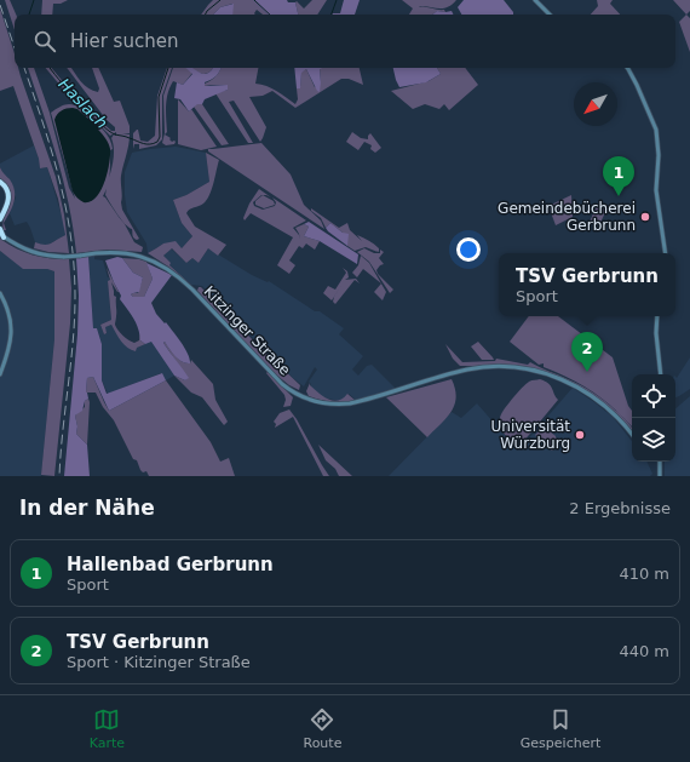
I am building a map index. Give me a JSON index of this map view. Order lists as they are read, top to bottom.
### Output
{
  "streets": {
    "street": ["Kitzinger Straße"]
  },
  "water": ["Haslach"],
  "places": ["Gemeindebücherei Gerbrunn", "Universität Würzburg"],
  "north": "bottom left",
  "page": {
    "search": "Hier suchen",
    "pins": ["1", "2"],
    "popup": ["TSV Gerbrunn", "Sport"],
    "heading": ["In der Nähe", "2 Ergebnisse"],
    "list": [
      {
        "mark": "1",
        "name": "Hallenbad Gerbrunn",
        "note": "Sport",
        "value": "410 m"
      },
      {
        "mark": "2",
        "name": "TSV Gerbrunn",
        "note": "Sport · Kitzinger Straße",
        "value": "440 m"
      }
    ],
    "nav": ["Karte", "Route", "Gespeichert"]
  }
}
